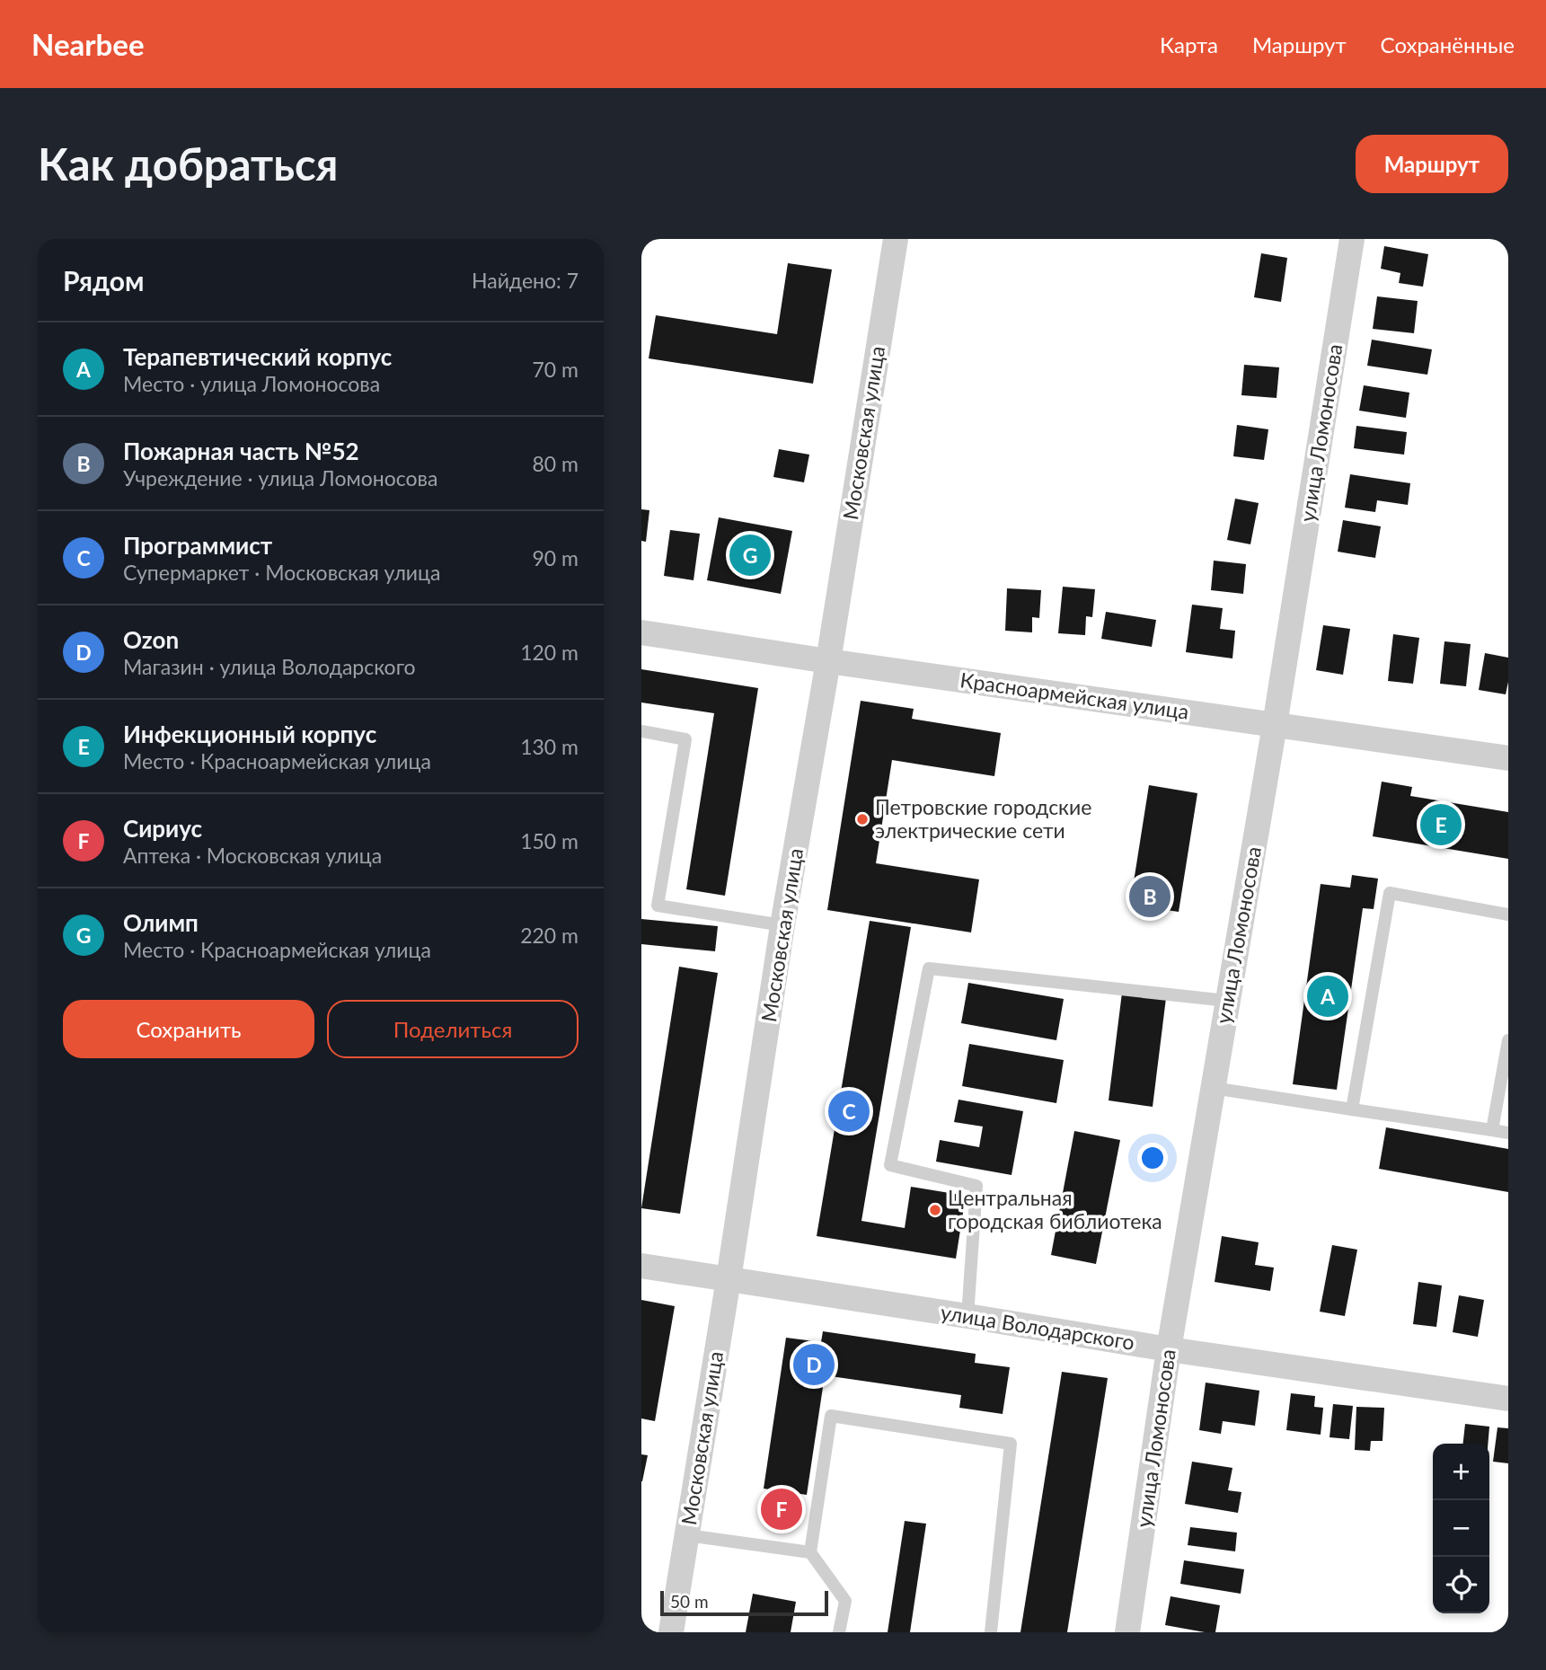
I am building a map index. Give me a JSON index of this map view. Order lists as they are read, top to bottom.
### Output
{
  "streets": {
    "street": [
      "Московская улица",
      "улица Ломоносова",
      "Красноармейская улица",
      "улица Володарского"
    ]
  },
  "crossings": [
    ["Московская улица", "Красноармейская улица"],
    ["Московская улица", "улица Володарского"],
    ["улица Ломоносова", "Красноармейская улица"],
    ["улица Ломоносова", "улица Володарского"]
  ],
  "places": ["Петровские городские электрические сети", "Центральная городская библиотека"],
  "scale_bar": "50 m",
  "page": {
    "header": "Nearbee",
    "nav": ["Карта", "Маршрут", "Сохранённые"],
    "buttons": [
      "Маршрут",
      ["Сохранить", "Поделиться"]
    ],
    "title": "Как добраться",
    "heading": ["Рядом", "Найдено: 7"],
    "list": [
      {
        "mark": "A",
        "name": "Терапевтический корпус",
        "note": "Место · улица Ломоносова",
        "value": "70 m"
      },
      {
        "mark": "B",
        "name": "Пожарная часть №52",
        "note": "Учреждение · улица Ломоносова",
        "value": "80 m"
      },
      {
        "mark": "C",
        "name": "Программист",
        "note": "Супермаркет · Московская улица",
        "value": "90 m"
      },
      {
        "mark": "D",
        "name": "Ozon",
        "note": "Магазин · улица Володарского",
        "value": "120 m"
      },
      {
        "mark": "E",
        "name": "Инфекционный корпус",
        "note": "Место · Красноармейская улица",
        "value": "130 m"
      },
      {
        "mark": "F",
        "name": "Сириус",
        "note": "Аптека · Московская улица",
        "value": "150 m"
      },
      {
        "mark": "G",
        "name": "Олимп",
        "note": "Место · Красноармейская улица",
        "value": "220 m"
      }
    ],
    "pins": [
      "G",
      "E",
      "B",
      "A",
      "C",
      "D",
      "F"
    ],
    "map_buttons": ["+", "−"],
    "scale": "50 m"
  }
}
